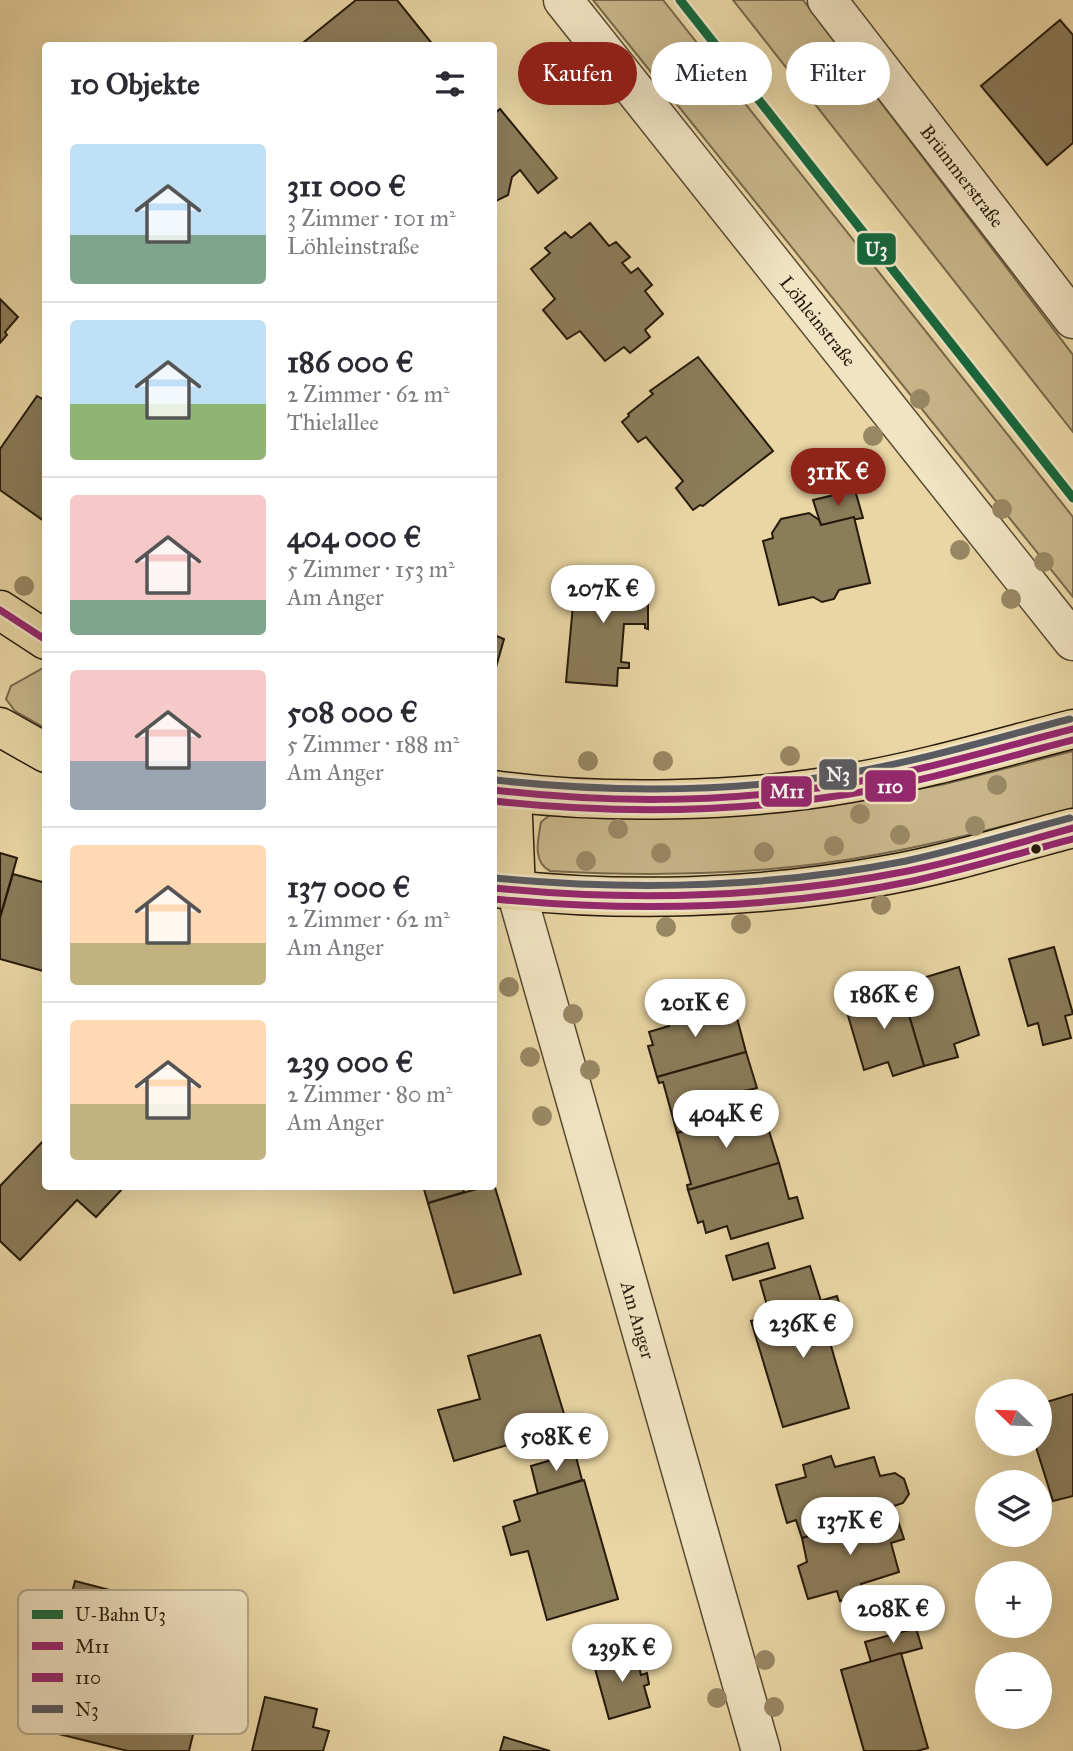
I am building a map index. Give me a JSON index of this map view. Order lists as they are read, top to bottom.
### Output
{
  "streets": {
    "street": ["Brümmerstraße", "Löhleinstraße", "Am Anger"]
  },
  "lines": [
    "metro line U3",
    "transit line M11",
    "transit line N3",
    "transit line 110"
  ],
  "legend": [
    "U-Bahn U3",
    "M11",
    "110",
    "N3"
  ],
  "north": "top left",
  "page": {
    "chip": ["Kaufen", "Mieten", "Filter"],
    "heading": "10 Objekte",
    "list": [
      {
        "name": "311 000 €",
        "note": "3 Zimmer · 101 m² · Löhleinstraße"
      },
      {
        "name": "186 000 €",
        "note": "2 Zimmer · 62 m² · Thielallee"
      },
      {
        "name": "404 000 €",
        "note": "5 Zimmer · 153 m² · Am Anger"
      },
      {
        "name": "508 000 €",
        "note": "5 Zimmer · 188 m² · Am Anger"
      },
      {
        "name": "137 000 €",
        "note": "2 Zimmer · 62 m² · Am Anger"
      },
      {
        "name": "239 000 €",
        "note": "2 Zimmer · 80 m² · Am Anger"
      }
    ],
    "price": [
      "311K €",
      "207K €",
      "186K €",
      "201K €",
      "404K €",
      "236K €",
      "508K €",
      "137K €",
      "208K €",
      "239K €"
    ],
    "map_buttons": ["+", "−"]
  }
}
